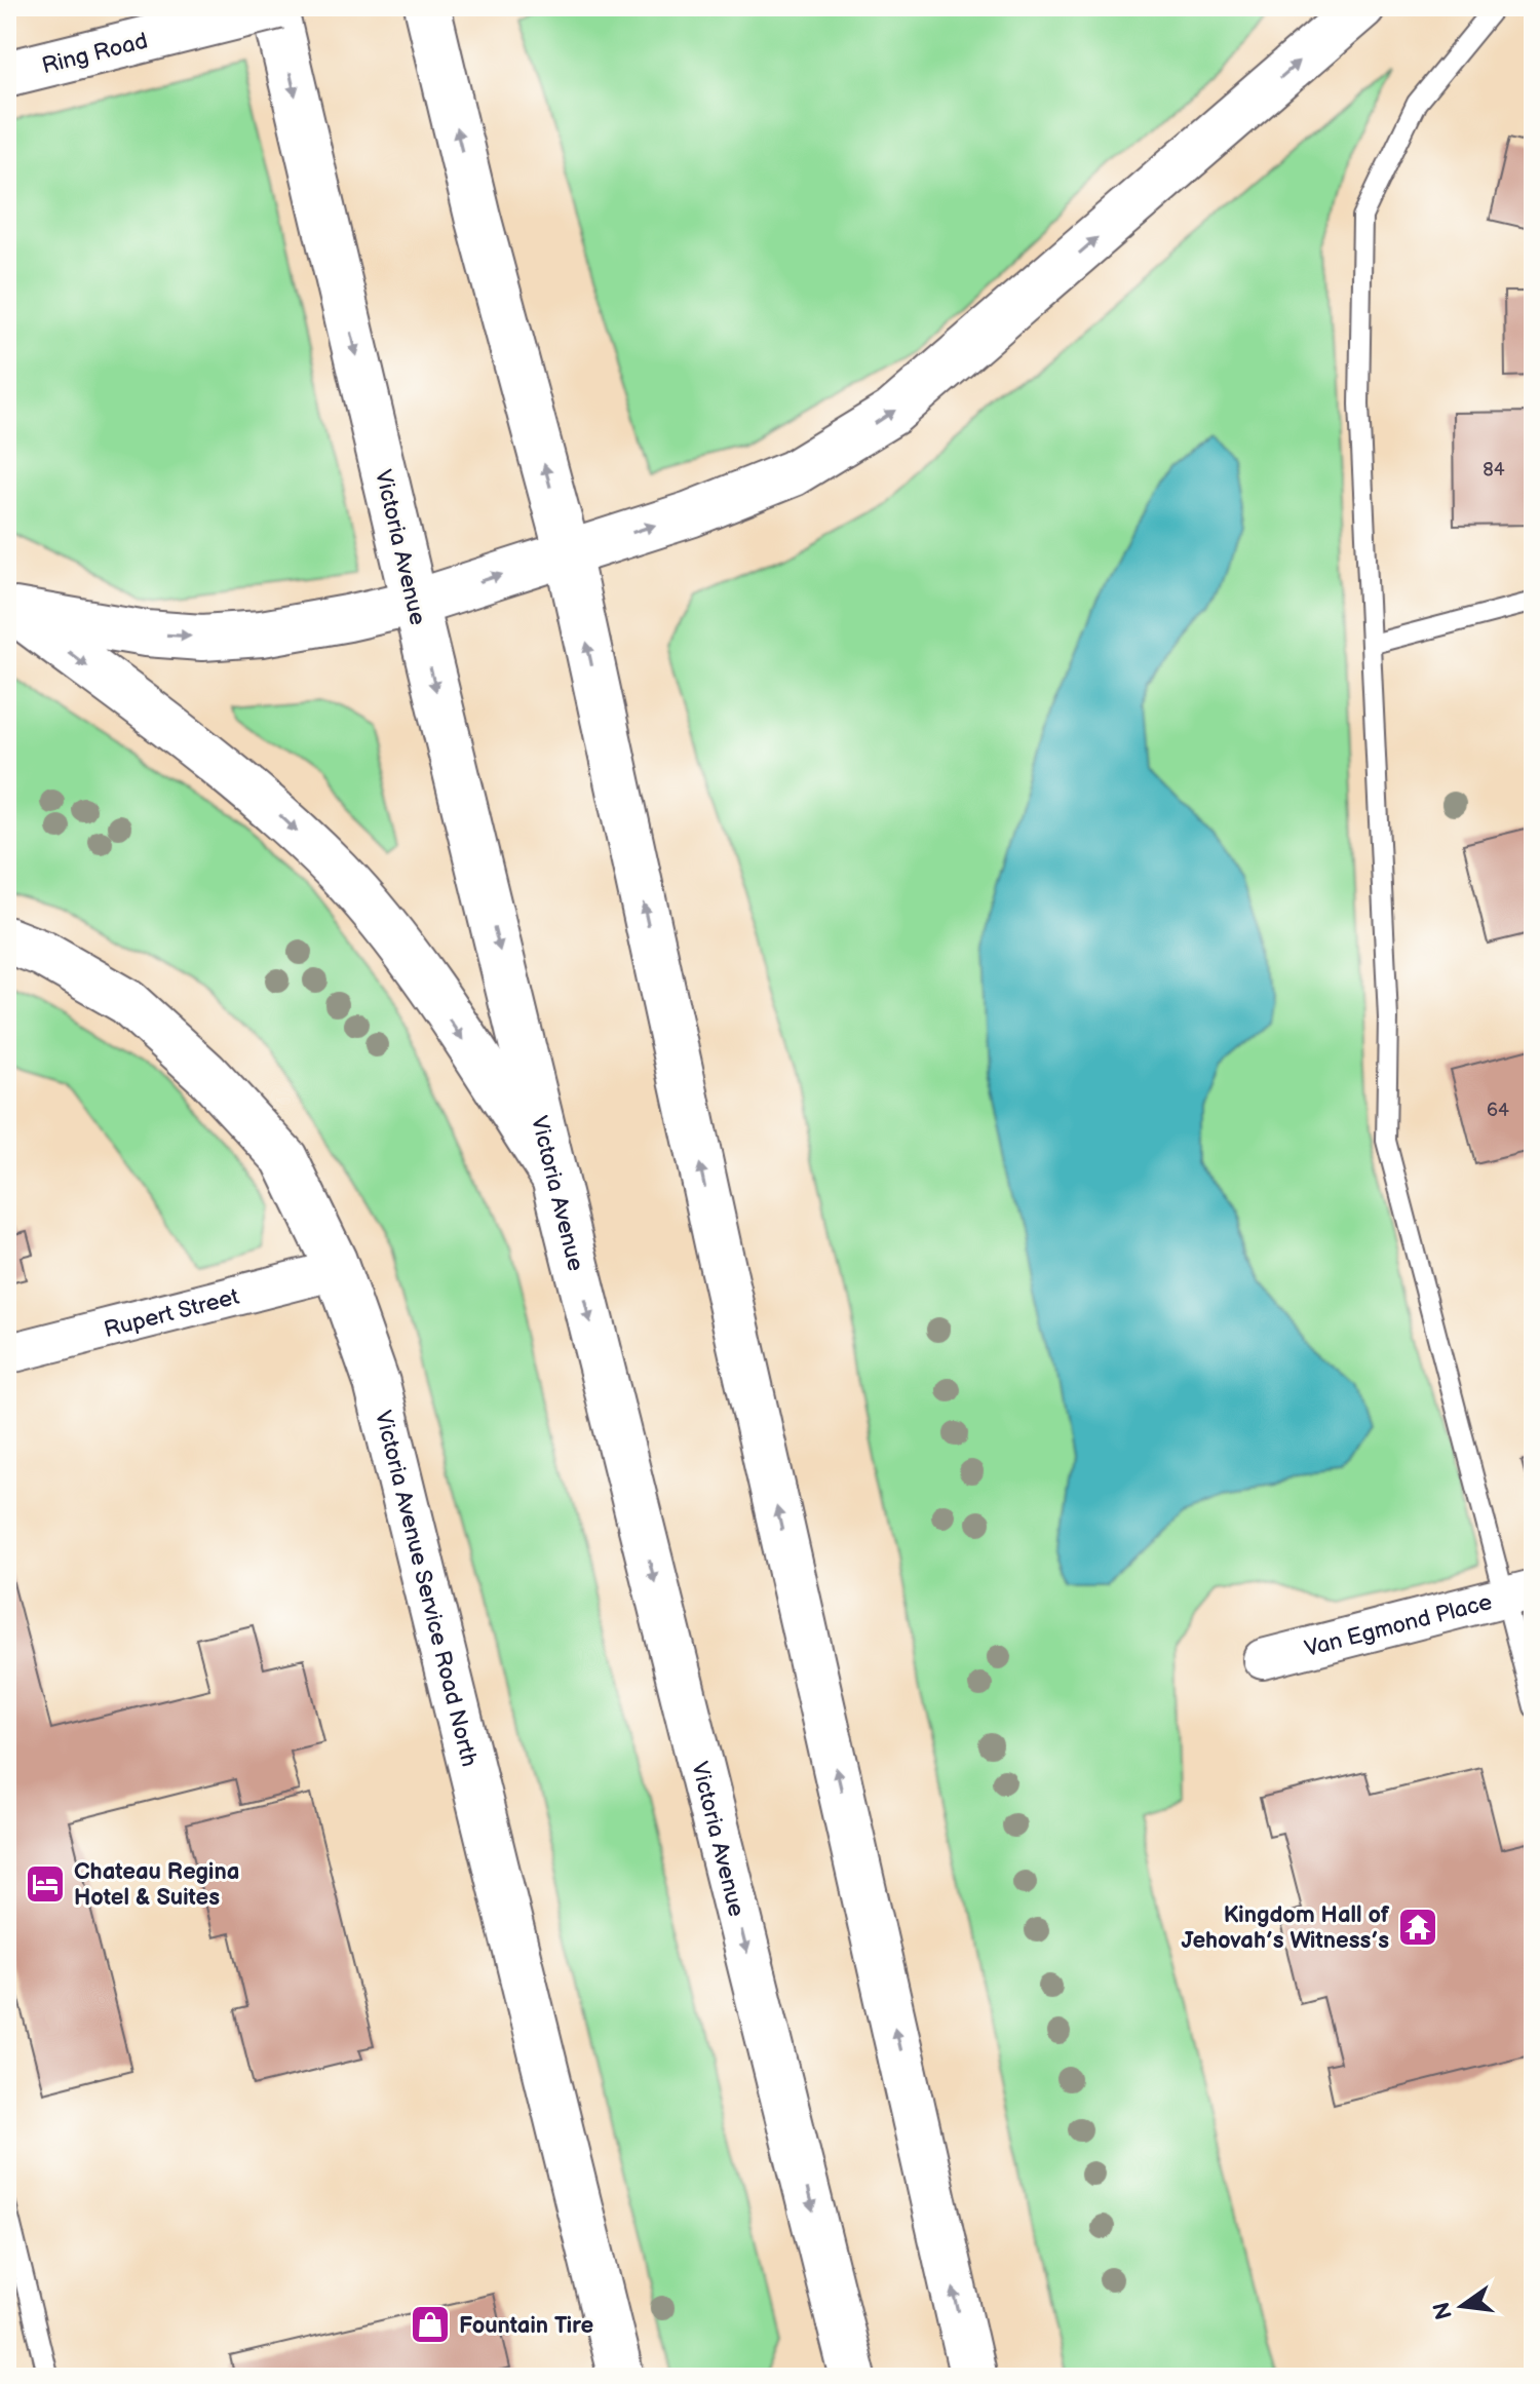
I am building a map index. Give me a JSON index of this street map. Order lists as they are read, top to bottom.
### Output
{
  "streets": {
    "main road": ["Ring Road", "Victoria Avenue", "Victoria Avenue Service Road North"],
    "street": ["Rupert Street", "Van Egmond Place"]
  },
  "crossings": [
    ["Ring Road", "Victoria Avenue"],
    ["Rupert Street", "Victoria Avenue Service Road North"]
  ],
  "places": {
    "hotel": ["Chateau Regina Hotel & Suites"],
    "temple": ["Kingdom Hall of Jehovah’s Witness’s"],
    "shop": ["Fountain Tire"]
  },
  "house_numbers": ["84", "64"],
  "north": "left"
}
